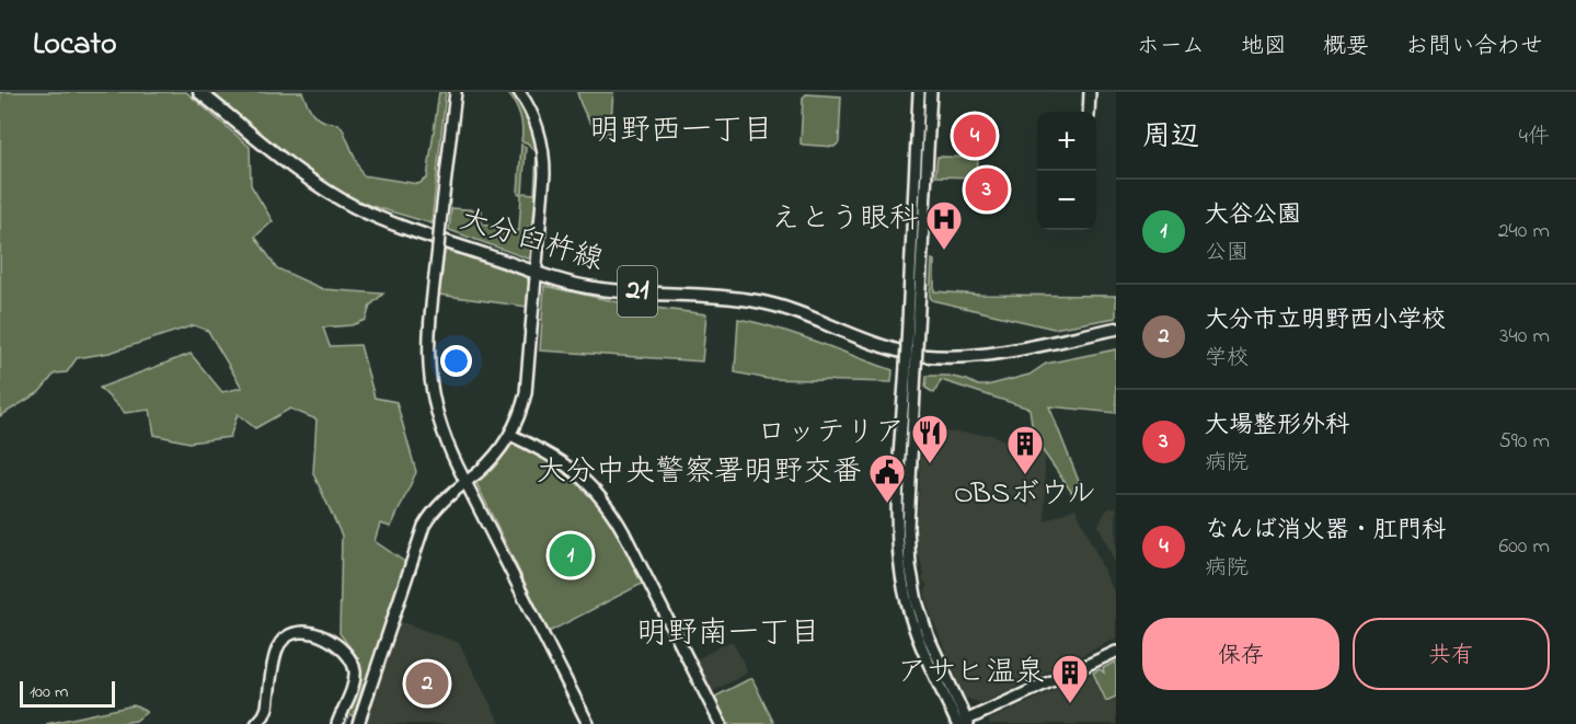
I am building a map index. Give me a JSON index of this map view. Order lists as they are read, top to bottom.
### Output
{
  "streets": {
    "main road": ["大分臼杵線", "21"]
  },
  "districts": ["明野西一丁目", "明野南一丁目"],
  "places": {
    "hospital": ["えとう眼科"],
    "restaurant": ["ロッテリア"],
    "building": ["OBSボウル", "アサヒ温泉"],
    "public building": ["大分中央警察署明野交番"]
  },
  "scale_bar": "100 m",
  "page": {
    "header": "Locato",
    "nav": [
      "ホーム",
      "地図",
      "概要",
      "お問い合わせ"
    ],
    "heading": ["周辺", "4件"],
    "map_buttons": ["+", "−"],
    "pins": [
      "4",
      "3",
      "1",
      "2"
    ],
    "list": [
      {
        "mark": "1",
        "name": "大谷公園",
        "note": "公園",
        "value": "240 m"
      },
      {
        "mark": "2",
        "name": "大分市立明野西小学校",
        "note": "学校",
        "value": "340 m"
      },
      {
        "mark": "3",
        "name": "大場整形外科",
        "note": "病院",
        "value": "590 m"
      },
      {
        "mark": "4",
        "name": "なんば消火器・肛門科",
        "note": "病院",
        "value": "600 m"
      }
    ],
    "buttons": ["保存", "共有"],
    "scale": "100 m"
  }
}
